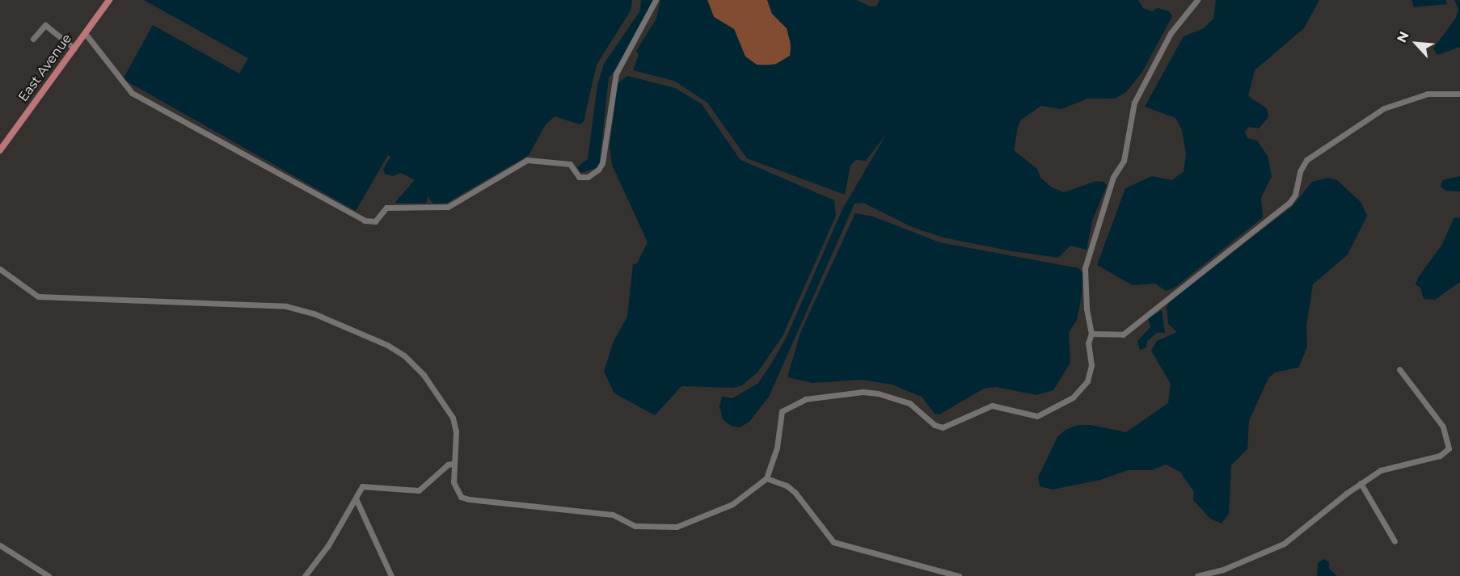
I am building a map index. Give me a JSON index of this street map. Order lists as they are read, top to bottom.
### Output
{
  "streets": {
    "main road": ["East Avenue"]
  },
  "north": "top left"
}
